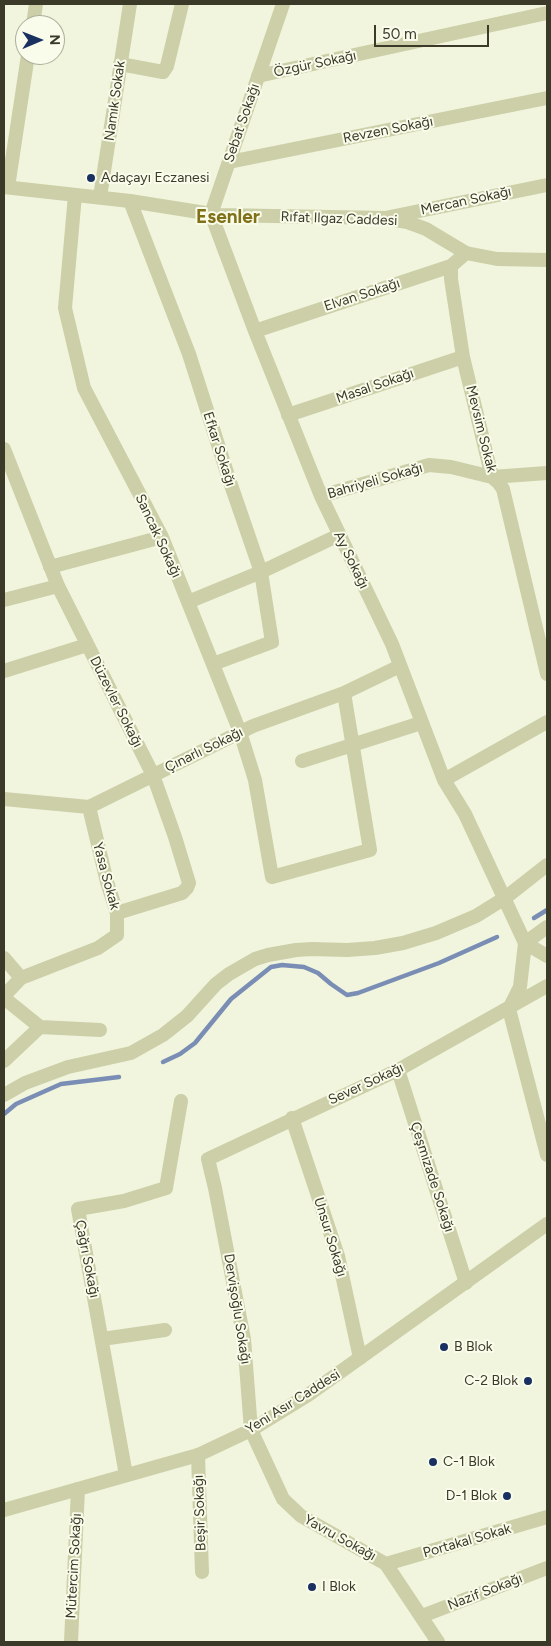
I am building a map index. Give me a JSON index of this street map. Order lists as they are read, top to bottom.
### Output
{
  "streets": {
    "street": [
      "Özgür Sokağı",
      "Namık Sokak",
      "Sebat Sokağı",
      "Revzen Sokağı",
      "Mercan Sokağı",
      "Rıfat Ilgaz Caddesi",
      "Elvan Sokağı",
      "Masal Sokağı",
      "Mevsim Sokak",
      "Efkar Sokağı",
      "Bahriyeli Sokağı",
      "Sancak Sokağı",
      "Ay Sokağı",
      "Düzevler Sokağı",
      "Çınarlı Sokağı",
      "Yasa Sokak",
      "Sever Sokağı",
      "Çeşmizade Sokağı",
      "Unsur Sokağı",
      "Çağrı Sokağı",
      "Dervişoğlu Sokağı",
      "Yeni Asır Caddesi",
      "Beşir Sokağı",
      "Yavru Sokağı",
      "Portakal Sokak",
      "Mütercim Sokağı",
      "Nazif Sokağı"
    ]
  },
  "crossings": [
    ["Özgür Sokağı", "Sebat Sokağı"],
    ["Namık Sokak", "Rıfat Ilgaz Caddesi"],
    ["Sebat Sokağı", "Revzen Sokağı"],
    ["Sebat Sokağı", "Rıfat Ilgaz Caddesi"],
    ["Sebat Sokağı", "Ay Sokağı"],
    ["Mercan Sokağı", "Rıfat Ilgaz Caddesi"],
    ["Rıfat Ilgaz Caddesi", "Elvan Sokağı"],
    ["Rıfat Ilgaz Caddesi", "Efkar Sokağı"],
    ["Rıfat Ilgaz Caddesi", "Sancak Sokağı"],
    ["Rıfat Ilgaz Caddesi", "Ay Sokağı"],
    ["Elvan Sokağı", "Mevsim Sokak"],
    ["Elvan Sokağı", "Ay Sokağı"],
    ["Masal Sokağı", "Mevsim Sokak"],
    ["Masal Sokağı", "Ay Sokağı"],
    ["Mevsim Sokak", "Bahriyeli Sokağı"],
    ["Efkar Sokağı", "Sancak Sokağı"],
    ["Bahriyeli Sokağı", "Ay Sokağı"],
    ["Sancak Sokağı", "Çınarlı Sokağı"],
    ["Ay Sokağı", "Çınarlı Sokağı"],
    ["Düzevler Sokağı", "Çınarlı Sokağı"],
    ["Düzevler Sokağı", "Yasa Sokak"],
    ["Çınarlı Sokağı", "Yasa Sokak"],
    ["Sever Sokağı", "Çeşmizade Sokağı"],
    ["Sever Sokağı", "Unsur Sokağı"],
    ["Sever Sokağı", "Dervişoğlu Sokağı"],
    ["Çeşmizade Sokağı", "Yeni Asır Caddesi"],
    ["Unsur Sokağı", "Yeni Asır Caddesi"],
    ["Çağrı Sokağı", "Yeni Asır Caddesi"],
    ["Dervişoğlu Sokağı", "Yeni Asır Caddesi"],
    ["Dervişoğlu Sokağı", "Yavru Sokağı"],
    ["Yeni Asır Caddesi", "Beşir Sokağı"],
    ["Yeni Asır Caddesi", "Yavru Sokağı"],
    ["Yeni Asır Caddesi", "Mütercim Sokağı"],
    ["Yavru Sokağı", "Portakal Sokak"],
    ["Yavru Sokağı", "Nazif Sokağı"]
  ],
  "districts": ["Esenler"],
  "places": [
    "Adaçayı Eczanesi",
    "B Blok",
    "C-2 Blok",
    "C-1 Blok",
    "D-1 Blok",
    "I Blok"
  ],
  "scale_bar": "50 m",
  "north": "right"
}
